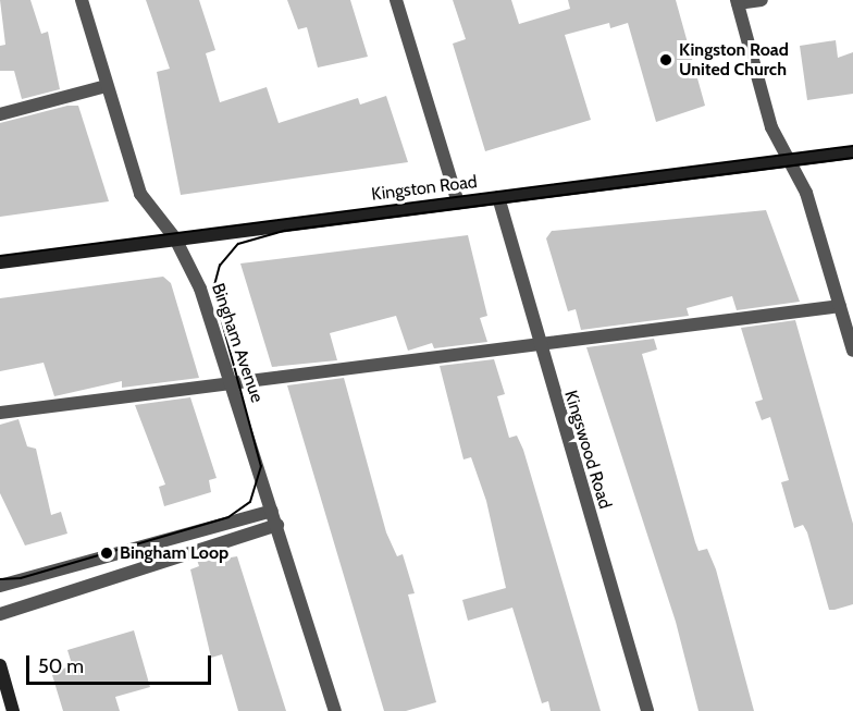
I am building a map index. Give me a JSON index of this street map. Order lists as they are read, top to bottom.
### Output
{
  "streets": {
    "main road": ["Kingston Road"],
    "street": ["Bingham Avenue", "Kingswood Road"]
  },
  "crossings": [
    ["Kingston Road", "Bingham Avenue"],
    ["Kingston Road", "Kingswood Road"]
  ],
  "places": ["Kingston Road United Church", "Bingham Loop"],
  "scale_bar": "50 m"
}
